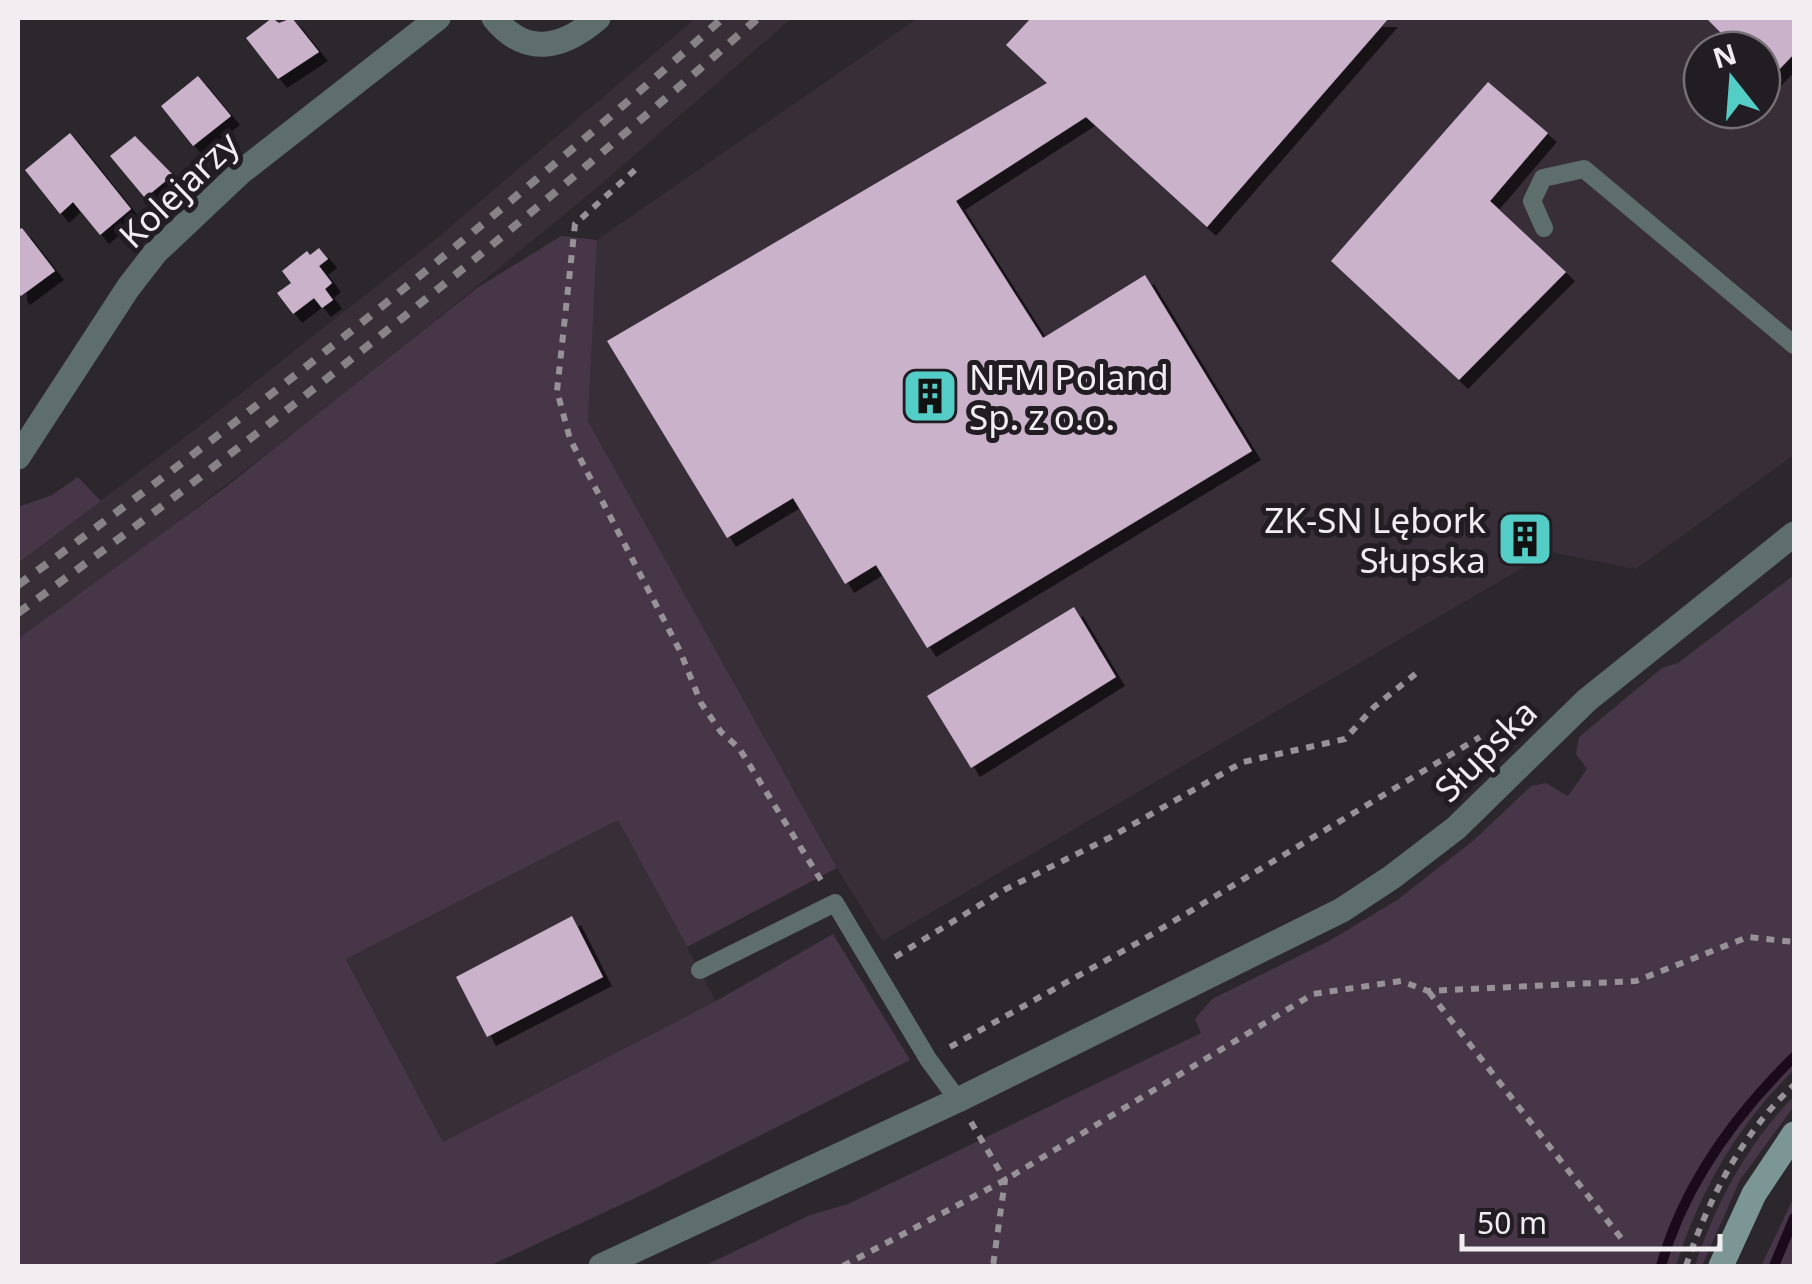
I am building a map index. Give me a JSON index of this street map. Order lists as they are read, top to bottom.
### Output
{
  "streets": {
    "street": ["Kolejarzy", "Słupska"]
  },
  "places": {
    "building": ["NFM Poland Sp. z o.o.", "ZK-SN Lębork Słupska"]
  },
  "scale_bar": "50 m",
  "north": "top"
}
